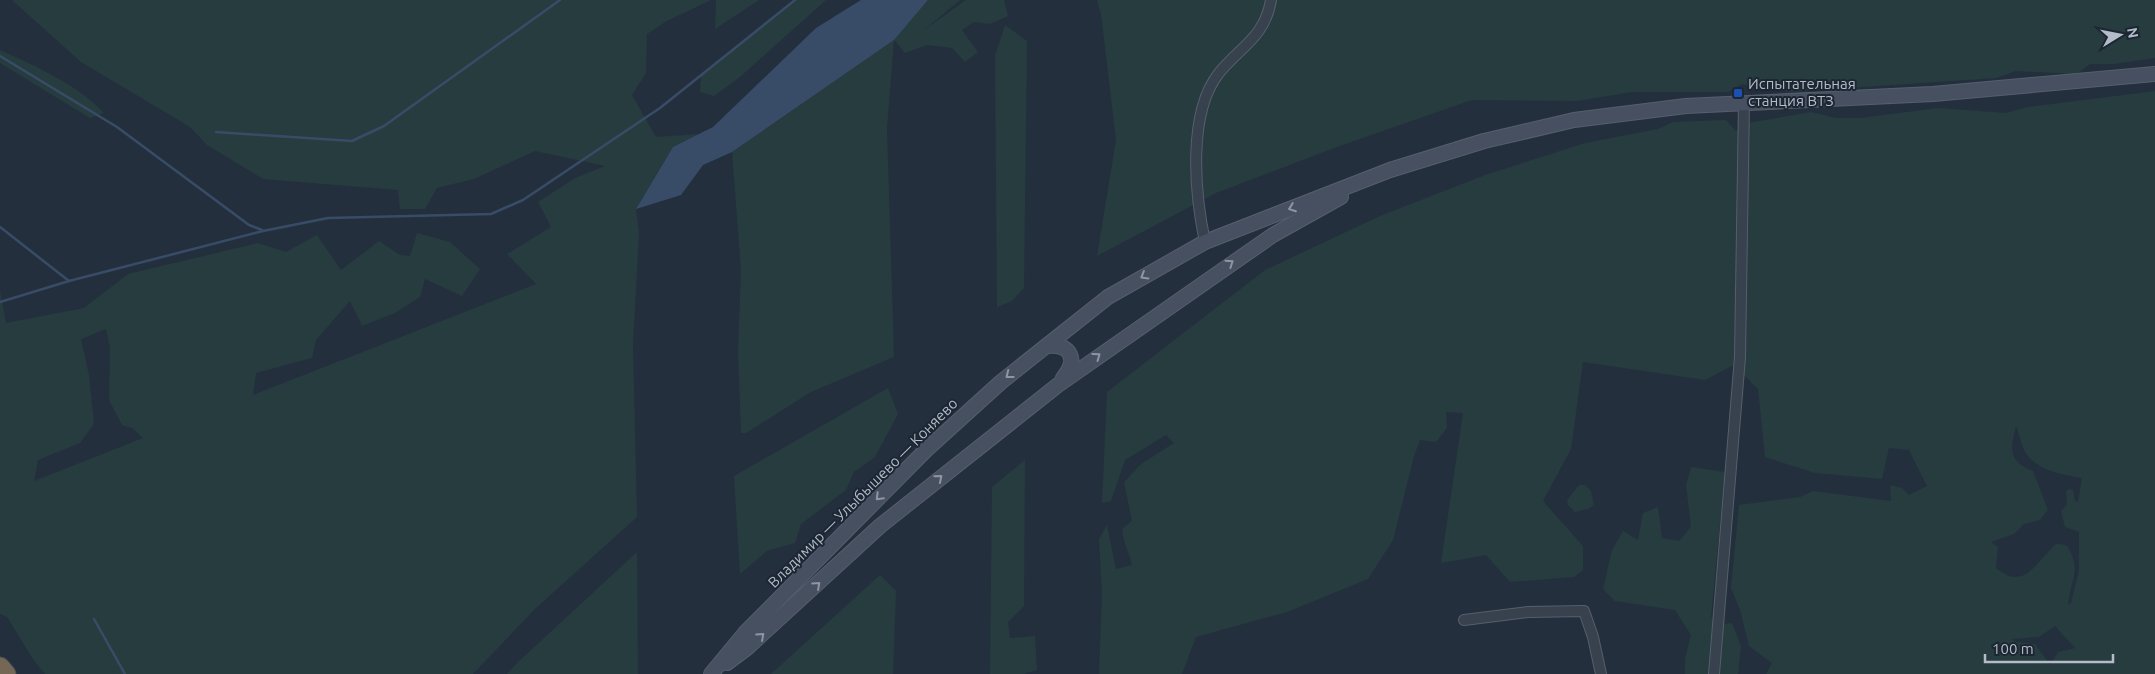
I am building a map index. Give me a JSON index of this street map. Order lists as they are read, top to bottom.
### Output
{
  "streets": {
    "main road": ["Владимир — Улыбышево — Коняево"]
  },
  "places": {
    "transit": ["Испытательная станция ВТЗ"]
  },
  "scale_bar": "100 m",
  "north": "right"
}
